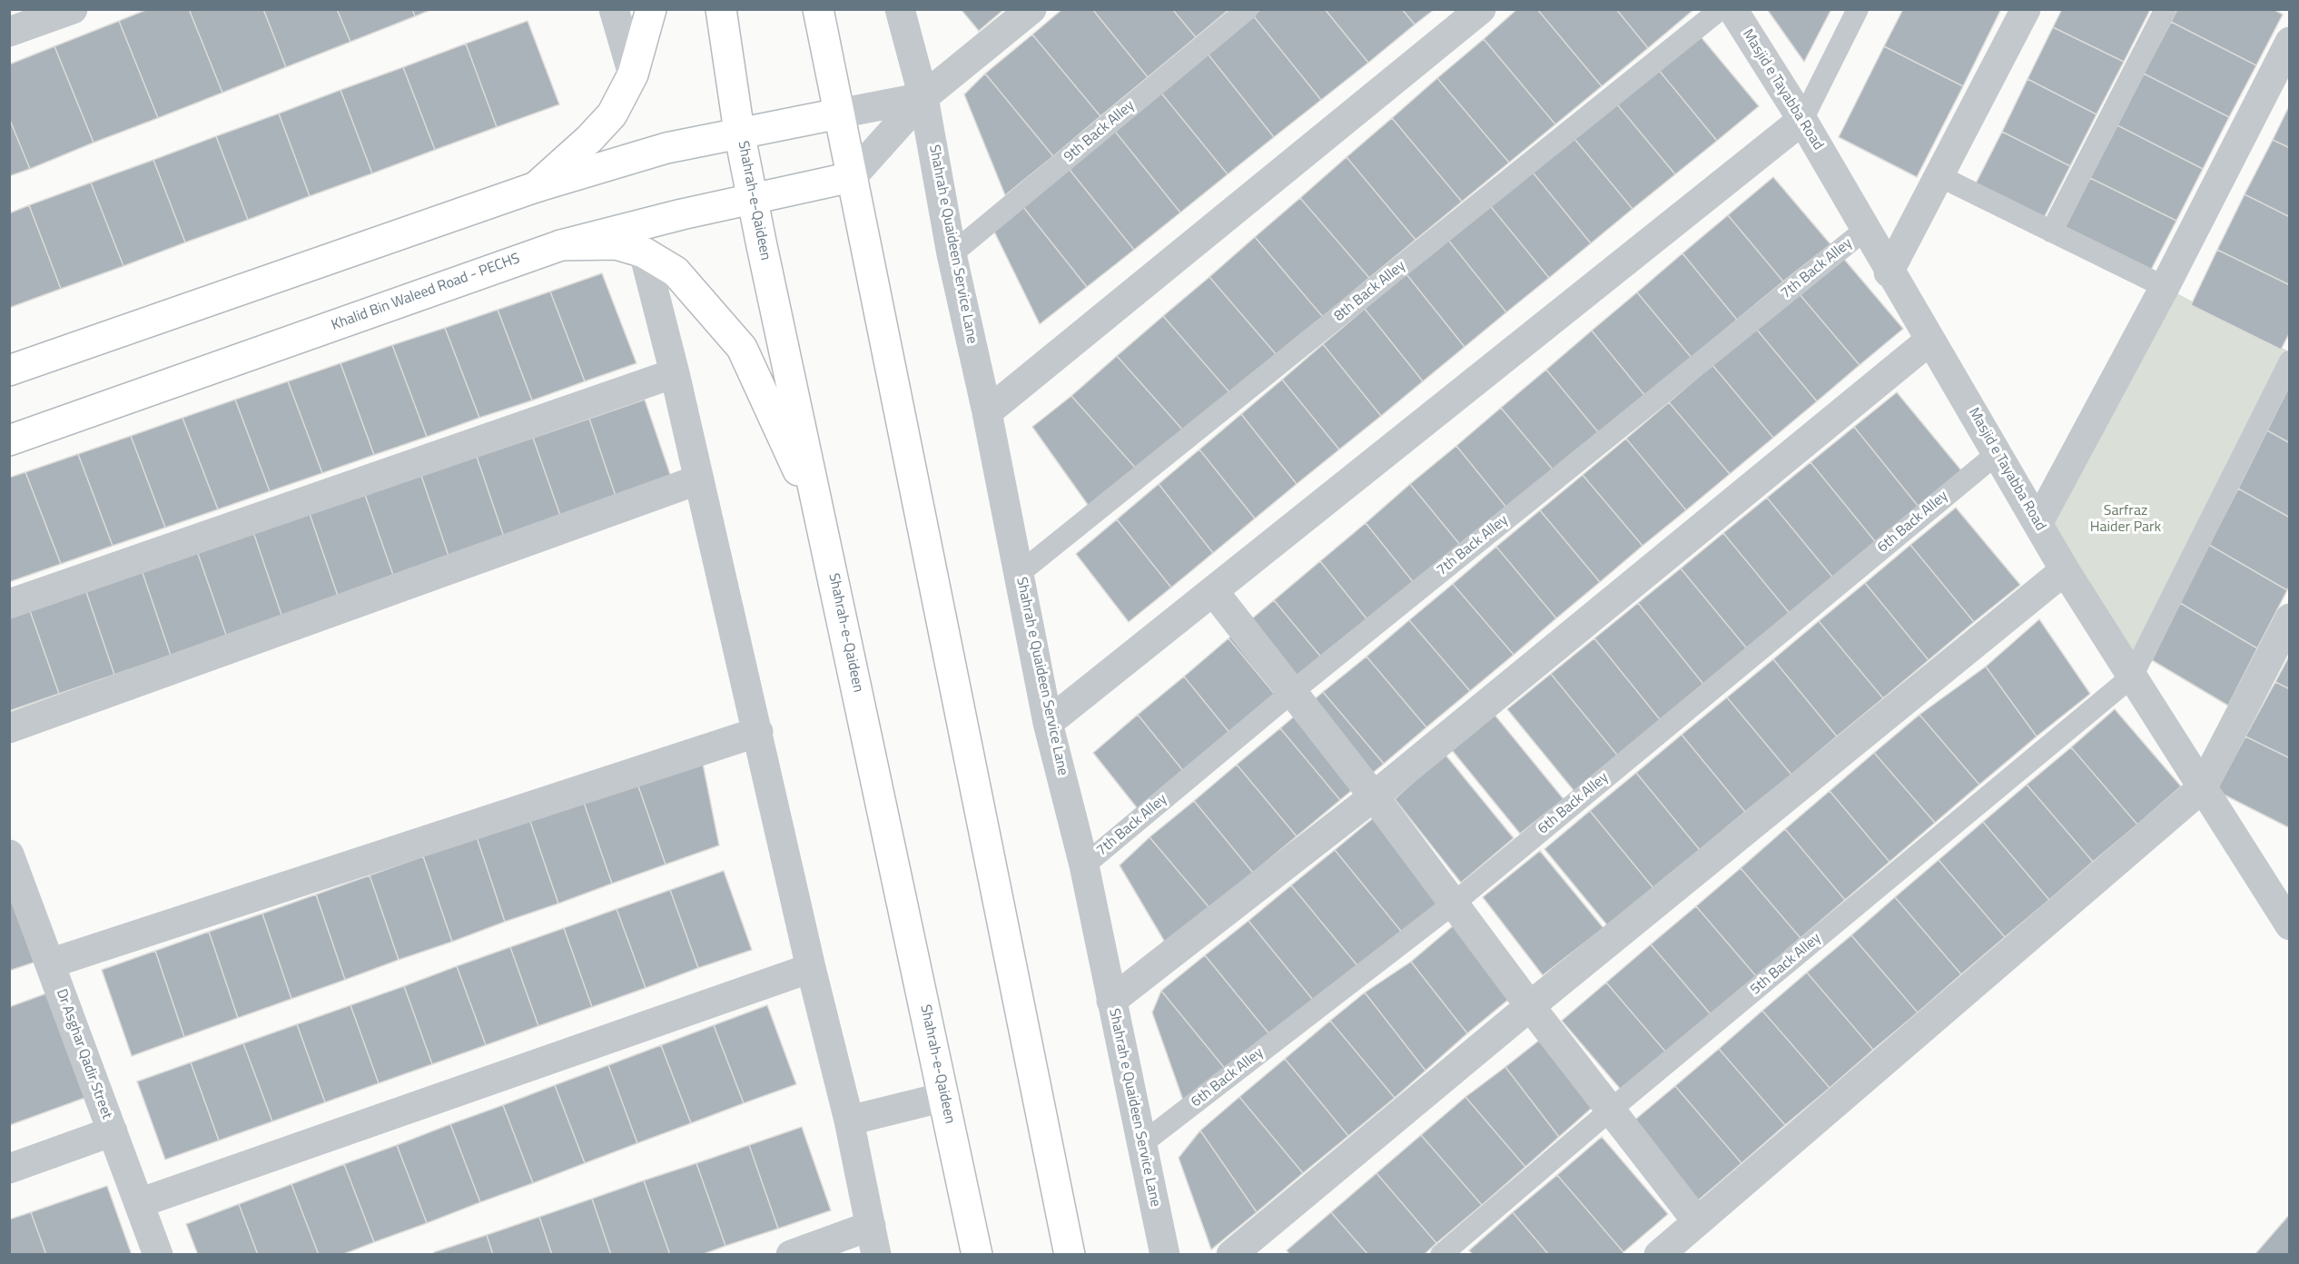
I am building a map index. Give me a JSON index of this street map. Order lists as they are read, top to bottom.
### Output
{
  "streets": {
    "main road": ["Shahrah-e-Qaideen", "Khalid Bin Waleed Road - PECHS"],
    "street": ["Masjid e Tayabba Road", "Shahrah e Quaideen Service Lane", "Dr Asghar Qadir Street"],
    "lane": [
      "9th Back Alley",
      "7th Back Alley",
      "8th Back Alley",
      "6th Back Alley",
      "5th Back Alley"
    ]
  },
  "crossings": [
    ["Masjid e Tayabba Road", "7th Back Alley"],
    ["Masjid e Tayabba Road", "6th Back Alley"],
    ["Masjid e Tayabba Road", "5th Back Alley"],
    ["9th Back Alley", "Shahrah e Quaideen Service Lane"],
    ["Shahrah-e-Qaideen", "Khalid Bin Waleed Road - PECHS"],
    ["Shahrah e Quaideen Service Lane", "7th Back Alley"],
    ["Shahrah e Quaideen Service Lane", "8th Back Alley"],
    ["Shahrah e Quaideen Service Lane", "6th Back Alley"]
  ],
  "parks": ["Sarfraz Haider Park"]
}
